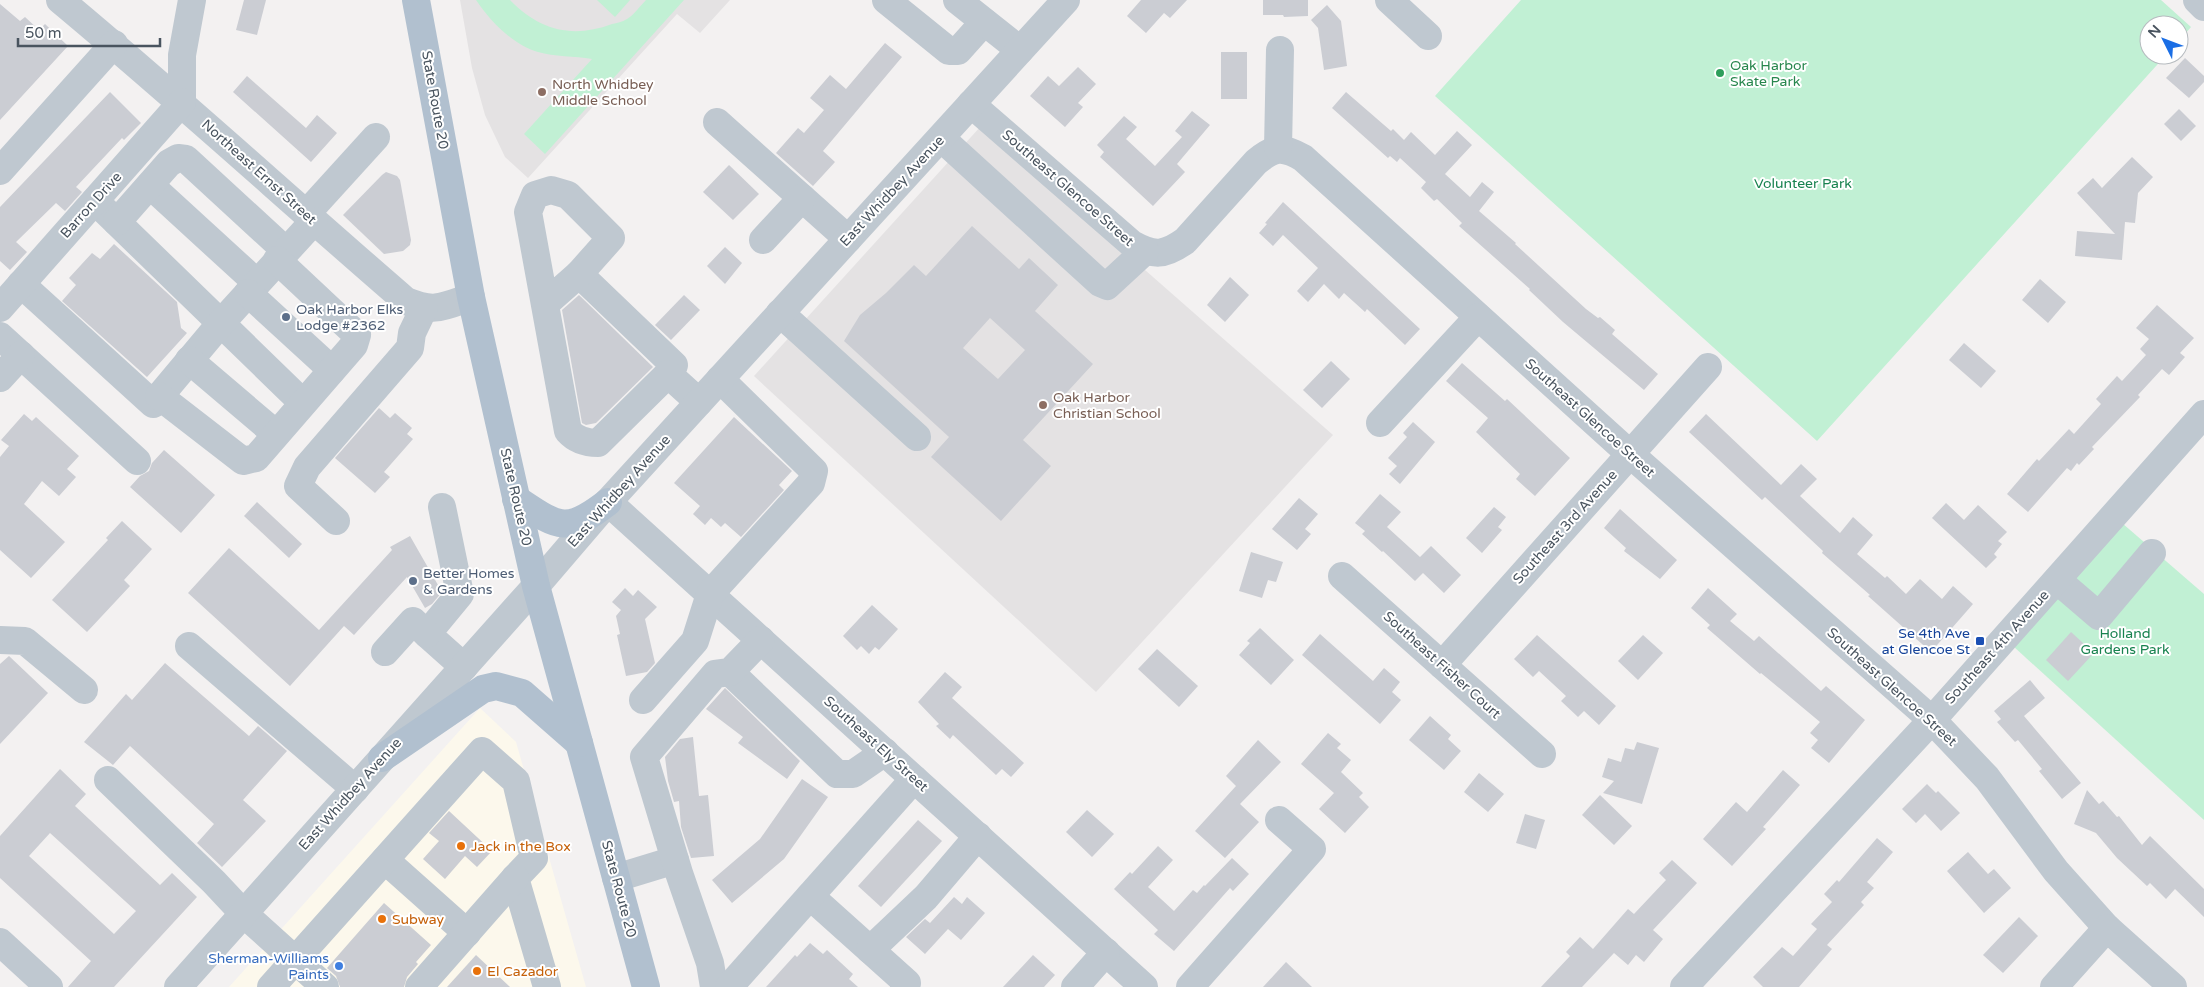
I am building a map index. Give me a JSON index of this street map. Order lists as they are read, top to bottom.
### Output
{
  "streets": {
    "main road": ["State Route 20"],
    "street": [
      "Northeast Ernst Street",
      "Southeast Glencoe Street",
      "East Whidbey Avenue",
      "Barron Drive",
      "Southeast 3rd Avenue",
      "Southeast 4th Avenue",
      "Southeast Fisher Court",
      "Southeast Ely Street"
    ]
  },
  "crossings": [
    ["State Route 20", "East Whidbey Avenue"],
    ["Northeast Ernst Street", "Barron Drive"],
    ["Southeast Glencoe Street", "East Whidbey Avenue"],
    ["Southeast Glencoe Street", "Southeast 3rd Avenue"],
    ["Southeast Glencoe Street", "Southeast 4th Avenue"],
    ["East Whidbey Avenue", "Southeast Ely Street"],
    ["Southeast 3rd Avenue", "Southeast Fisher Court"]
  ],
  "parks": ["Volunteer Park", "Holland Gardens Park"],
  "places": {
    "other": [
      "Oak Harbor Skate Park",
      "North Whidbey Middle School",
      "Oak Harbor Elks Lodge #2362",
      "Oak Harbor Christian School",
      "Better Homes & Gardens",
      "Jack in the Box",
      "Subway",
      "Sherman-Williams Paints",
      "El Cazador"
    ],
    "transit": ["Se 4th Ave at Glencoe St"]
  },
  "scale_bar": "50 m",
  "north": "top left"
}
